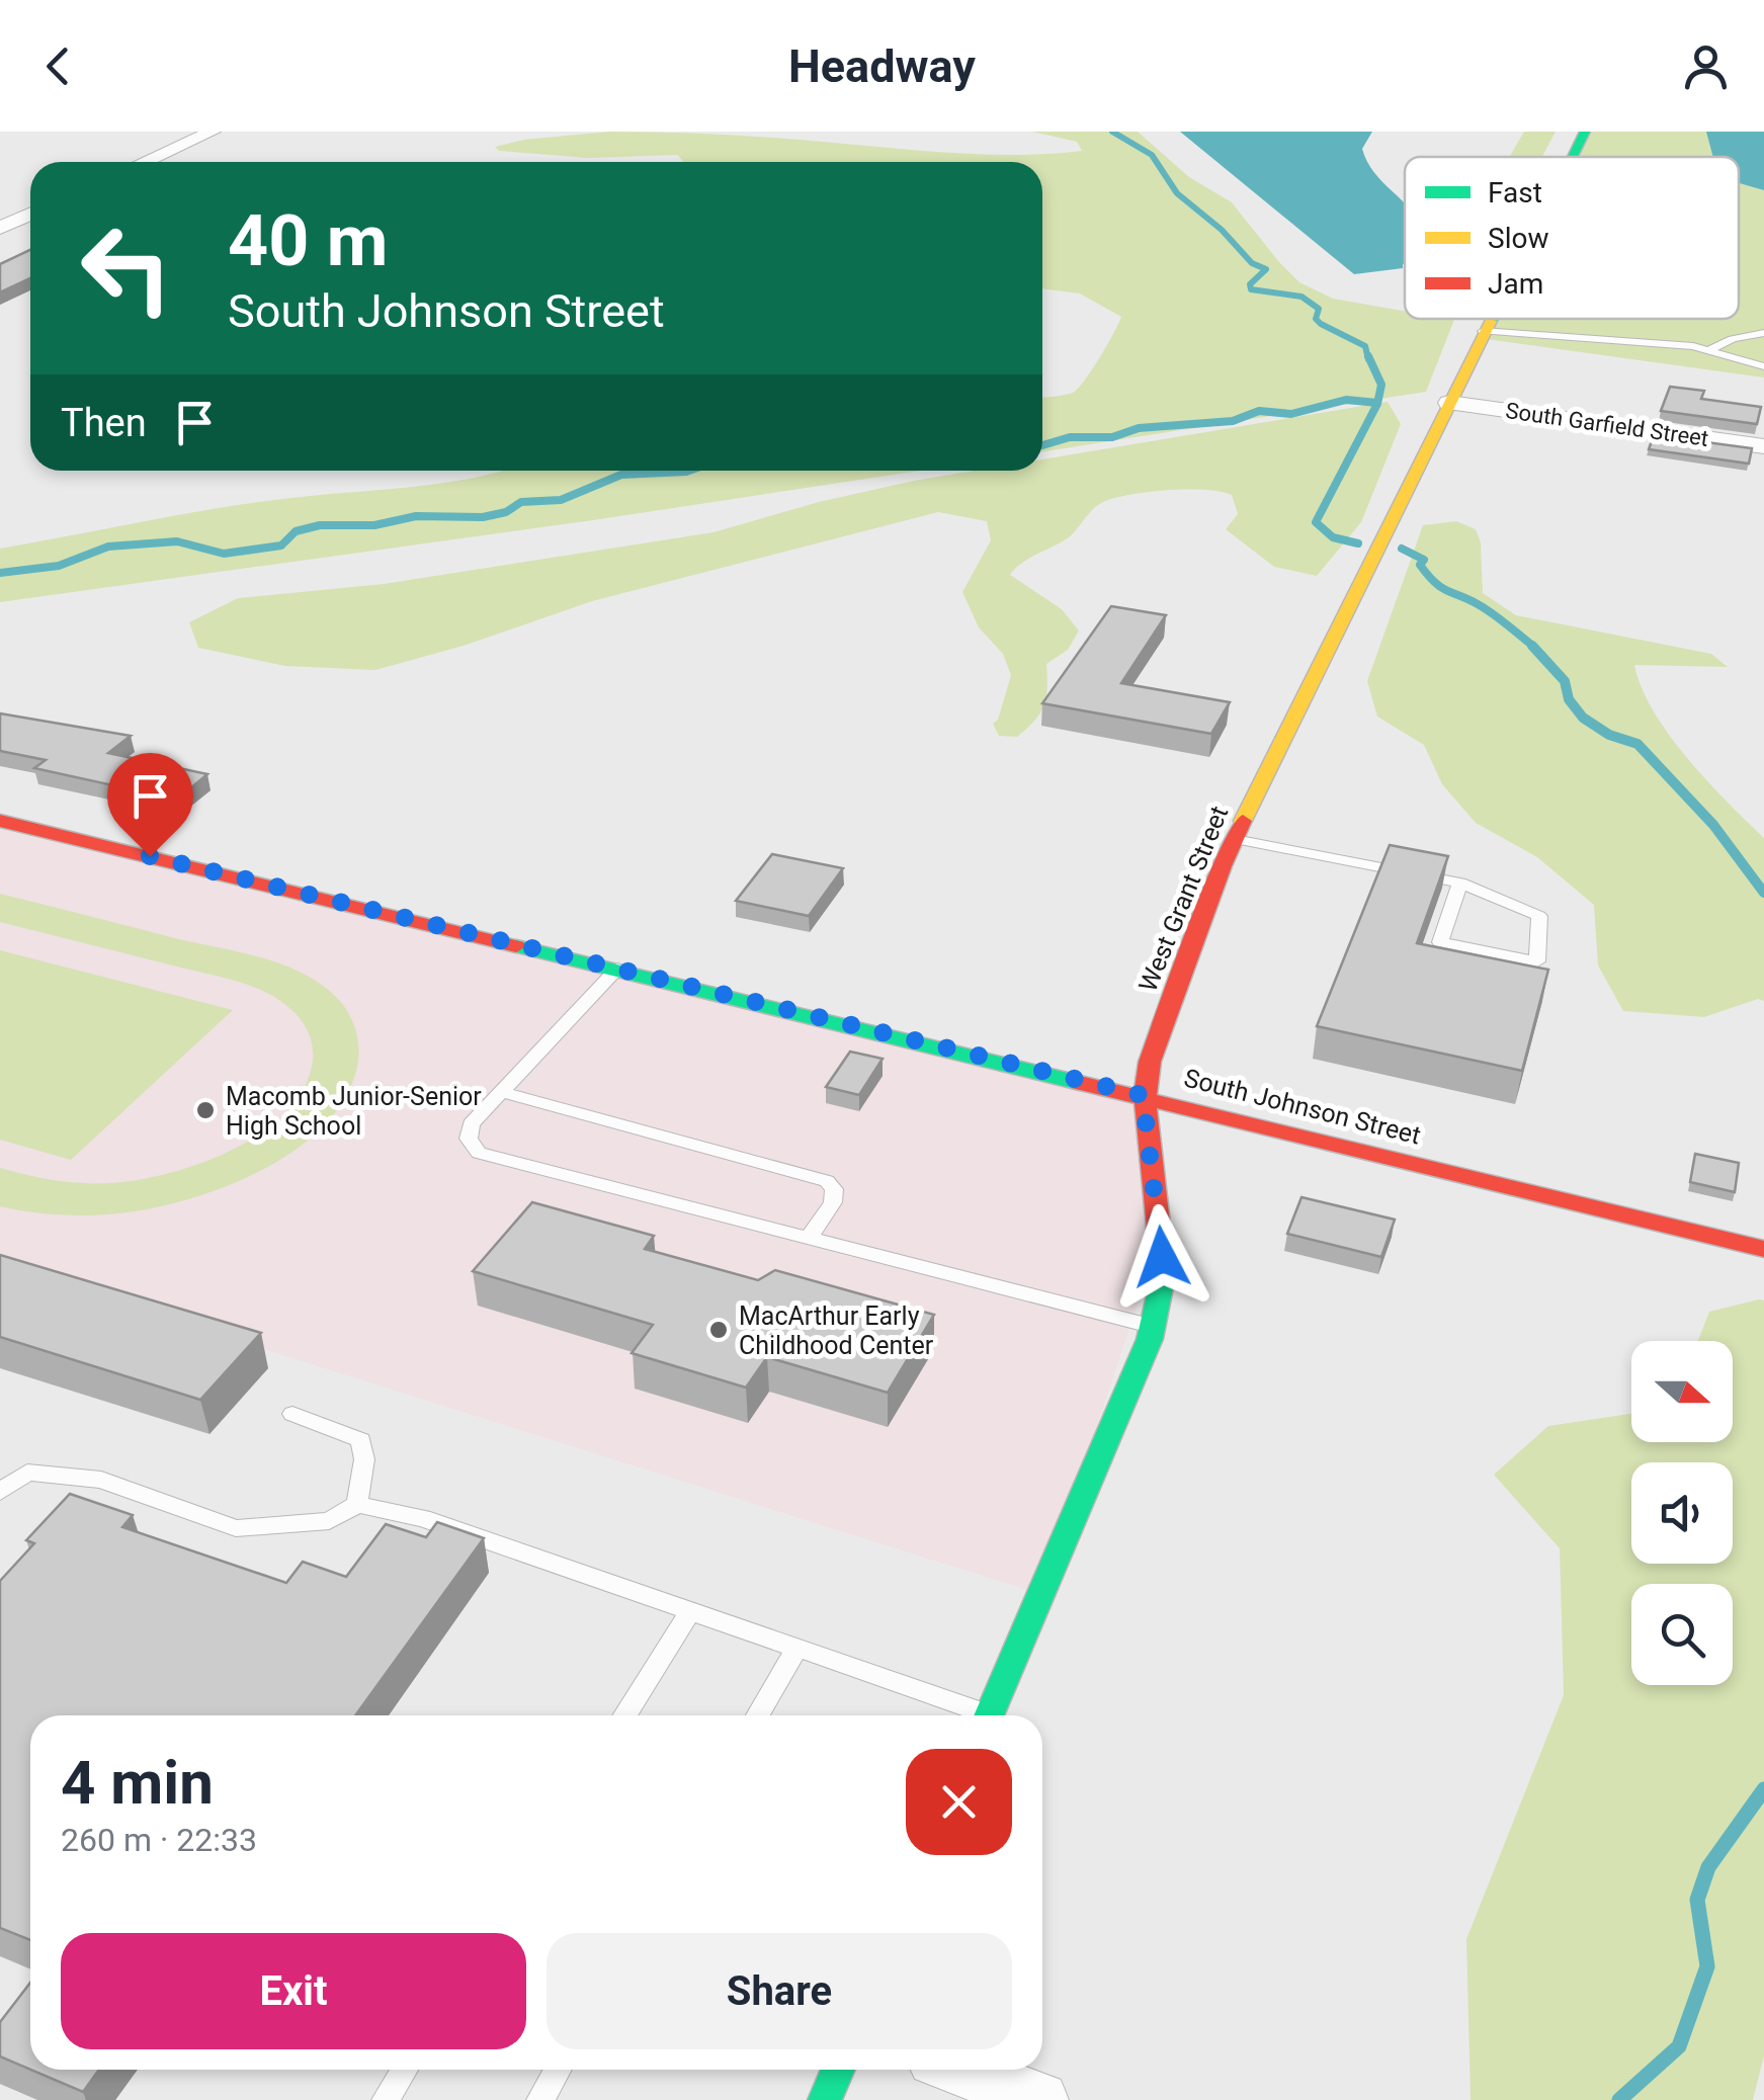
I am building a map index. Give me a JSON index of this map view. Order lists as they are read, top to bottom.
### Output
{
  "streets": {
    "main road": ["West Grant Street", "South Johnson Street"],
    "street": ["South Garfield Street"]
  },
  "crossings": [
    ["South Garfield Street", "West Grant Street"],
    ["West Grant Street", "South Johnson Street"]
  ],
  "places": ["Macomb Junior-Senior High School", "MacArthur Early Childhood Center"],
  "legend": ["Fast", "Slow", "Jam"],
  "north": "right",
  "page": {
    "header": "Headway",
    "turn": ["40 m", "South Johnson Street"],
    "then": "Then",
    "heading": ["4 min", "260 m · 22:33"],
    "buttons": ["Exit", "Share"]
  }
}
